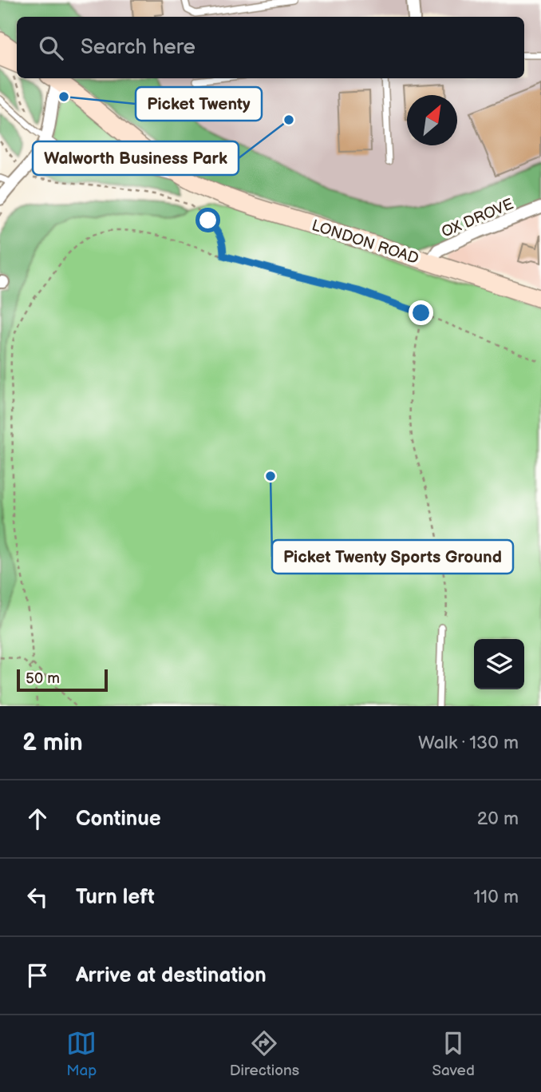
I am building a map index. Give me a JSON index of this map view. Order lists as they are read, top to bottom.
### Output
{
  "streets": {
    "main road": ["LONDON ROAD"],
    "street": ["OX DROVE"]
  },
  "crossings": [
    ["OX DROVE", "LONDON ROAD"]
  ],
  "places": ["Picket Twenty", "Walworth Business Park", "Picket Twenty Sports Ground"],
  "scale_bar": "50 m",
  "north": "top right",
  "page": {
    "search": "Search here",
    "scale": "50 m",
    "heading": ["2 min", "Walk · 130 m"],
    "list": [
      ["Continue", "20 m"],
      ["Turn left", "110 m"],
      "Arrive at destination"
    ],
    "nav": ["Map", "Directions", "Saved"]
  }
}
